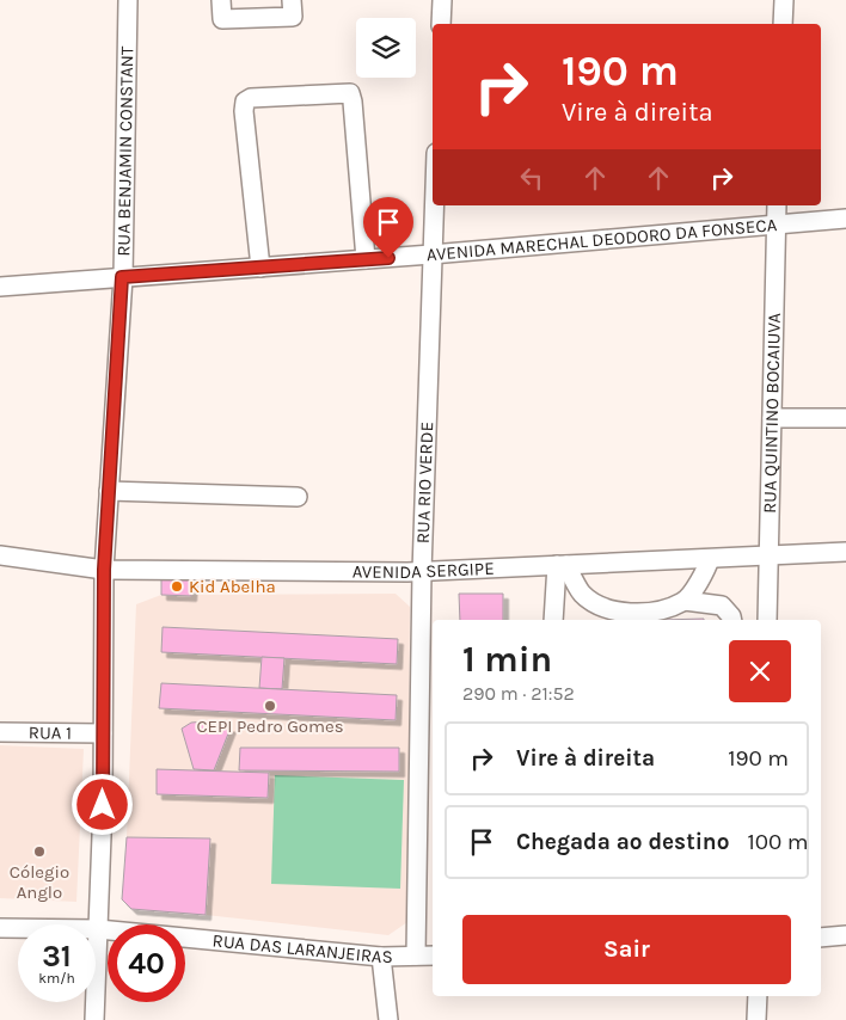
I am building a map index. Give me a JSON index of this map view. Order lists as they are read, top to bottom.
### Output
{
  "streets": {
    "street": [
      "RUA BENJAMIN CONSTANT",
      "AVENIDA MARECHAL DEODORO DA FONSECA",
      "RUA QUINTINO BOCAIUVA",
      "RUA RIO VERDE",
      "AVENIDA SERGIPE",
      "RUA 1",
      "RUA DAS LARANJEIRAS"
    ]
  },
  "crossings": [
    ["RUA BENJAMIN CONSTANT", "AVENIDA MARECHAL DEODORO DA FONSECA"],
    ["RUA BENJAMIN CONSTANT", "AVENIDA SERGIPE"],
    ["RUA BENJAMIN CONSTANT", "RUA 1"],
    ["RUA BENJAMIN CONSTANT", "RUA DAS LARANJEIRAS"],
    ["AVENIDA MARECHAL DEODORO DA FONSECA", "RUA QUINTINO BOCAIUVA"],
    ["AVENIDA MARECHAL DEODORO DA FONSECA", "RUA RIO VERDE"],
    ["RUA QUINTINO BOCAIUVA", "AVENIDA SERGIPE"],
    ["RUA RIO VERDE", "AVENIDA SERGIPE"],
    ["RUA RIO VERDE", "RUA DAS LARANJEIRAS"]
  ],
  "places": ["Kid Abelha", "CEPI Pedro Gomes", "Cólegio Anglo"],
  "page": {
    "turn": ["190 m", "Vire à direita"],
    "heading": ["1 min", "290 m · 21:52"],
    "list": [
      {
        "name": "Vire à direita",
        "value": "190 m"
      },
      {
        "name": "Chegada ao destino",
        "value": "100 m"
      }
    ],
    "buttons": "Sair",
    "speed": "31 km/h",
    "limit": "40"
  }
}
